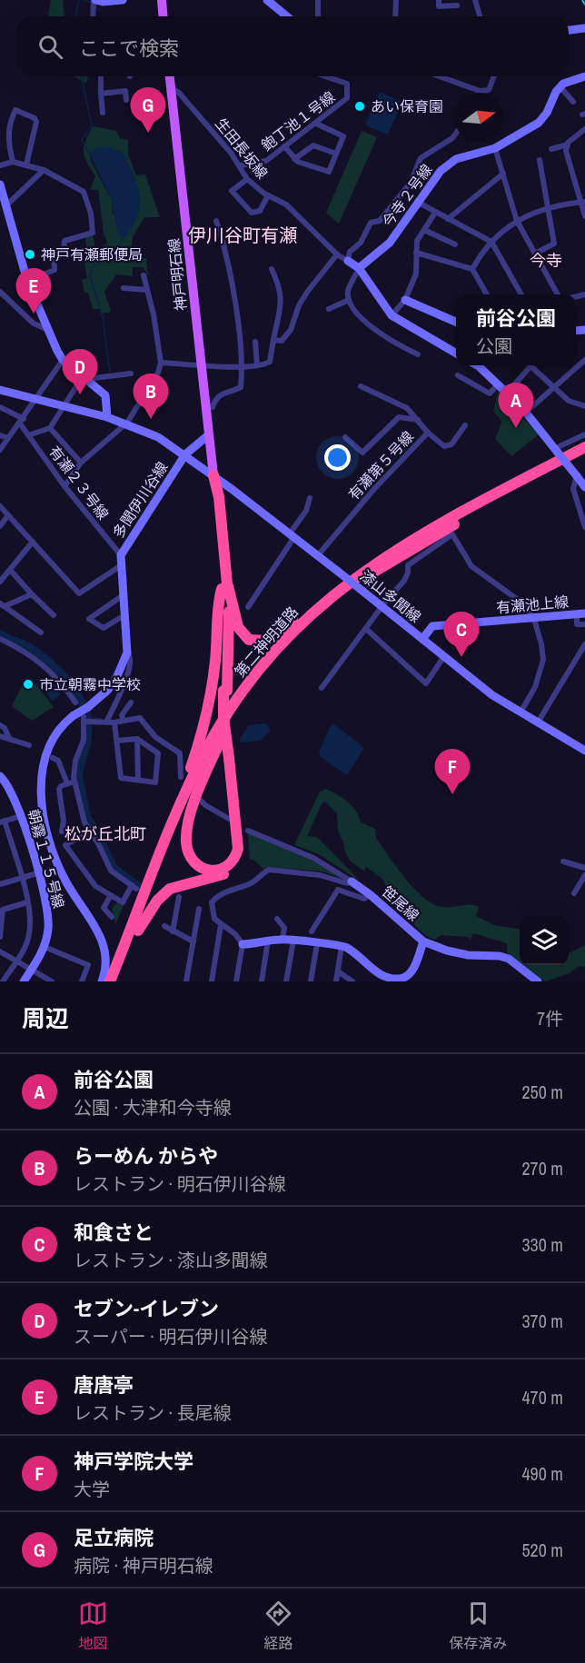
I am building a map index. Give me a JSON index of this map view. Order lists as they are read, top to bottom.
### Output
{
  "streets": {
    "highway": ["第二神明道路"],
    "main road": ["神戸明石線"],
    "street": [
      "鉋丁池１号線",
      "生田長坂線",
      "今寺２号線",
      "有瀬第５号線",
      "有瀬２３号線",
      "多聞伊川谷線",
      "漆山多聞線",
      "有瀬池上線",
      "朝霧１１５号線",
      "笹尾線"
    ]
  },
  "crossings": [
    ["鉋丁池１号線", "生田長坂線"],
    ["生田長坂線", "神戸明石線"],
    ["神戸明石線", "多聞伊川谷線"],
    ["神戸明石線", "漆山多聞線"],
    ["有瀬第５号線", "漆山多聞線"],
    ["有瀬２３号線", "多聞伊川谷線"],
    ["多聞伊川谷線", "漆山多聞線"],
    ["漆山多聞線", "有瀬池上線"]
  ],
  "districts": ["伊川谷町有瀬", "今寺", "松が丘北町"],
  "places": ["あい保育園", "神戸有瀬郵便局", "市立朝霧中学校"],
  "north": "right",
  "page": {
    "search": "ここで検索",
    "pins": [
      "G",
      "E",
      "D",
      "B",
      "A",
      "C",
      "F"
    ],
    "popup": ["前谷公園", "公園"],
    "heading": ["周辺", "7件"],
    "list": [
      {
        "mark": "A",
        "name": "前谷公園",
        "note": "公園 · 大津和今寺線",
        "value": "250 m"
      },
      {
        "mark": "B",
        "name": "らーめん からや",
        "note": "レストラン · 明石伊川谷線",
        "value": "270 m"
      },
      {
        "mark": "C",
        "name": "和食さと",
        "note": "レストラン · 漆山多聞線",
        "value": "330 m"
      },
      {
        "mark": "D",
        "name": "セブン-イレブン",
        "note": "スーパー · 明石伊川谷線",
        "value": "370 m"
      },
      {
        "mark": "E",
        "name": "唐唐亭",
        "note": "レストラン · 長尾線",
        "value": "470 m"
      },
      {
        "mark": "F",
        "name": "神戸学院大学",
        "note": "大学",
        "value": "490 m"
      },
      {
        "mark": "G",
        "name": "足立病院",
        "note": "病院 · 神戸明石線",
        "value": "520 m"
      }
    ],
    "nav": ["地図", "経路", "保存済み"]
  }
}
